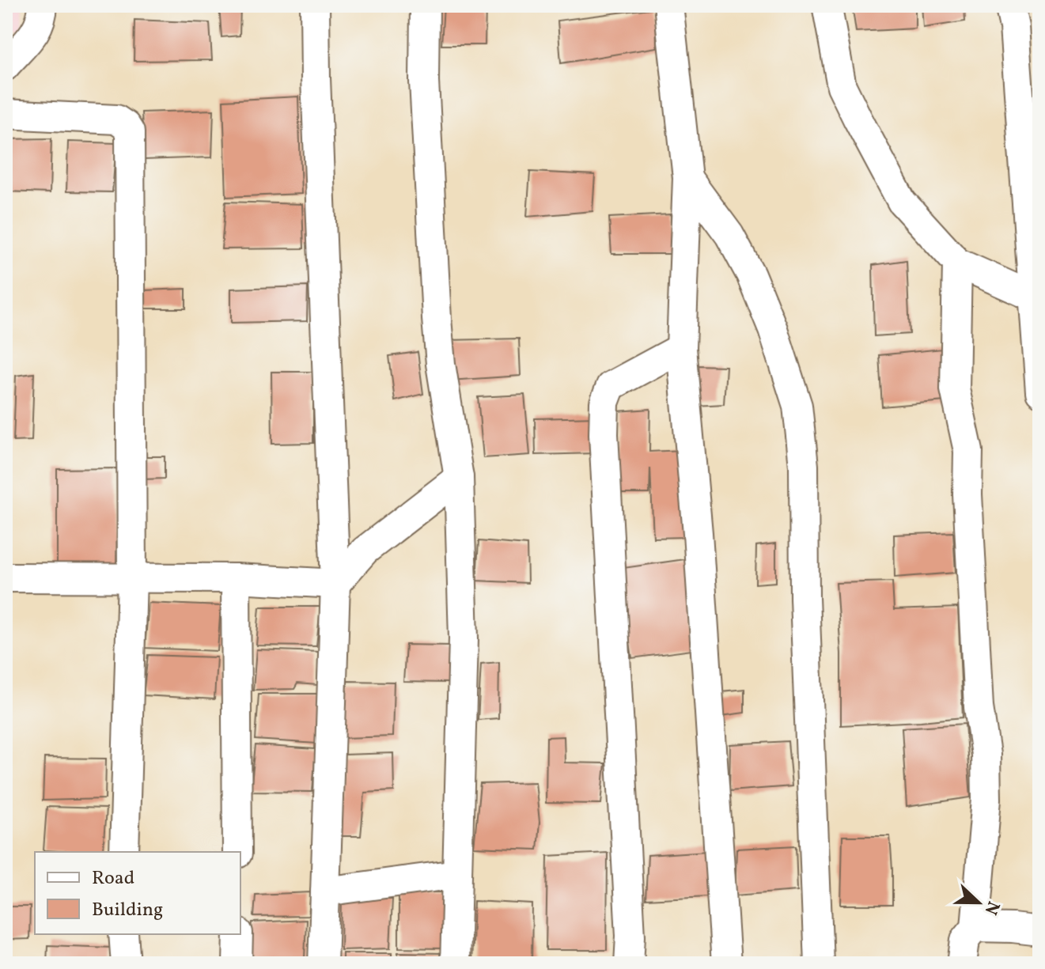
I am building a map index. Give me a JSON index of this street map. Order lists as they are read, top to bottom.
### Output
{
  "legend": ["Road", "Building"],
  "north": "right"
}
